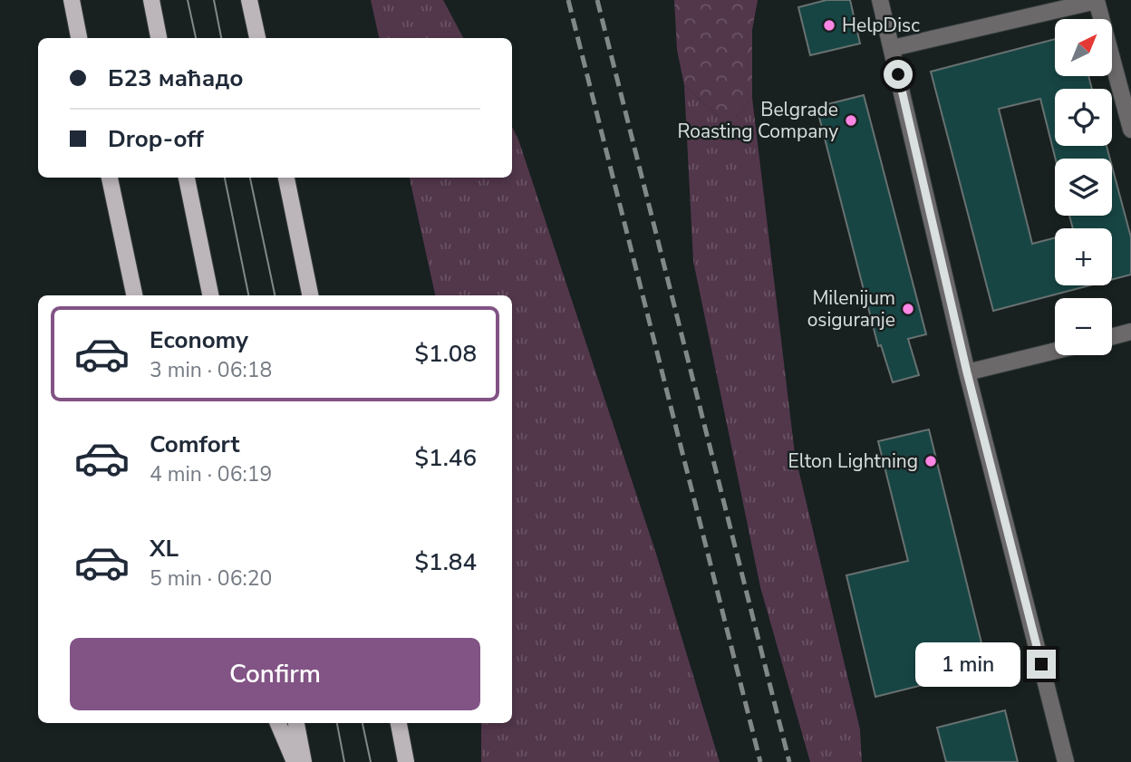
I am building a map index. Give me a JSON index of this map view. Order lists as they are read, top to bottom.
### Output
{
  "places": [
    "HelpDisc",
    "Belgrade Roasting Company",
    "Milenijum osiguranje",
    "Elton Lightning"
  ],
  "north": "top right",
  "page": {
    "map_buttons": ["+", "−"],
    "banner": ["Б23 маћадо", "Drop-off"],
    "list": [
      {
        "name": "Economy",
        "note": "3 min · 06:18",
        "value": "$1.08"
      },
      {
        "name": "Comfort",
        "note": "4 min · 06:19",
        "value": "$1.46"
      },
      {
        "name": "XL",
        "note": "5 min · 06:20",
        "value": "$1.84"
      }
    ],
    "buttons": "Confirm",
    "bubble": "1 min"
  }
}
